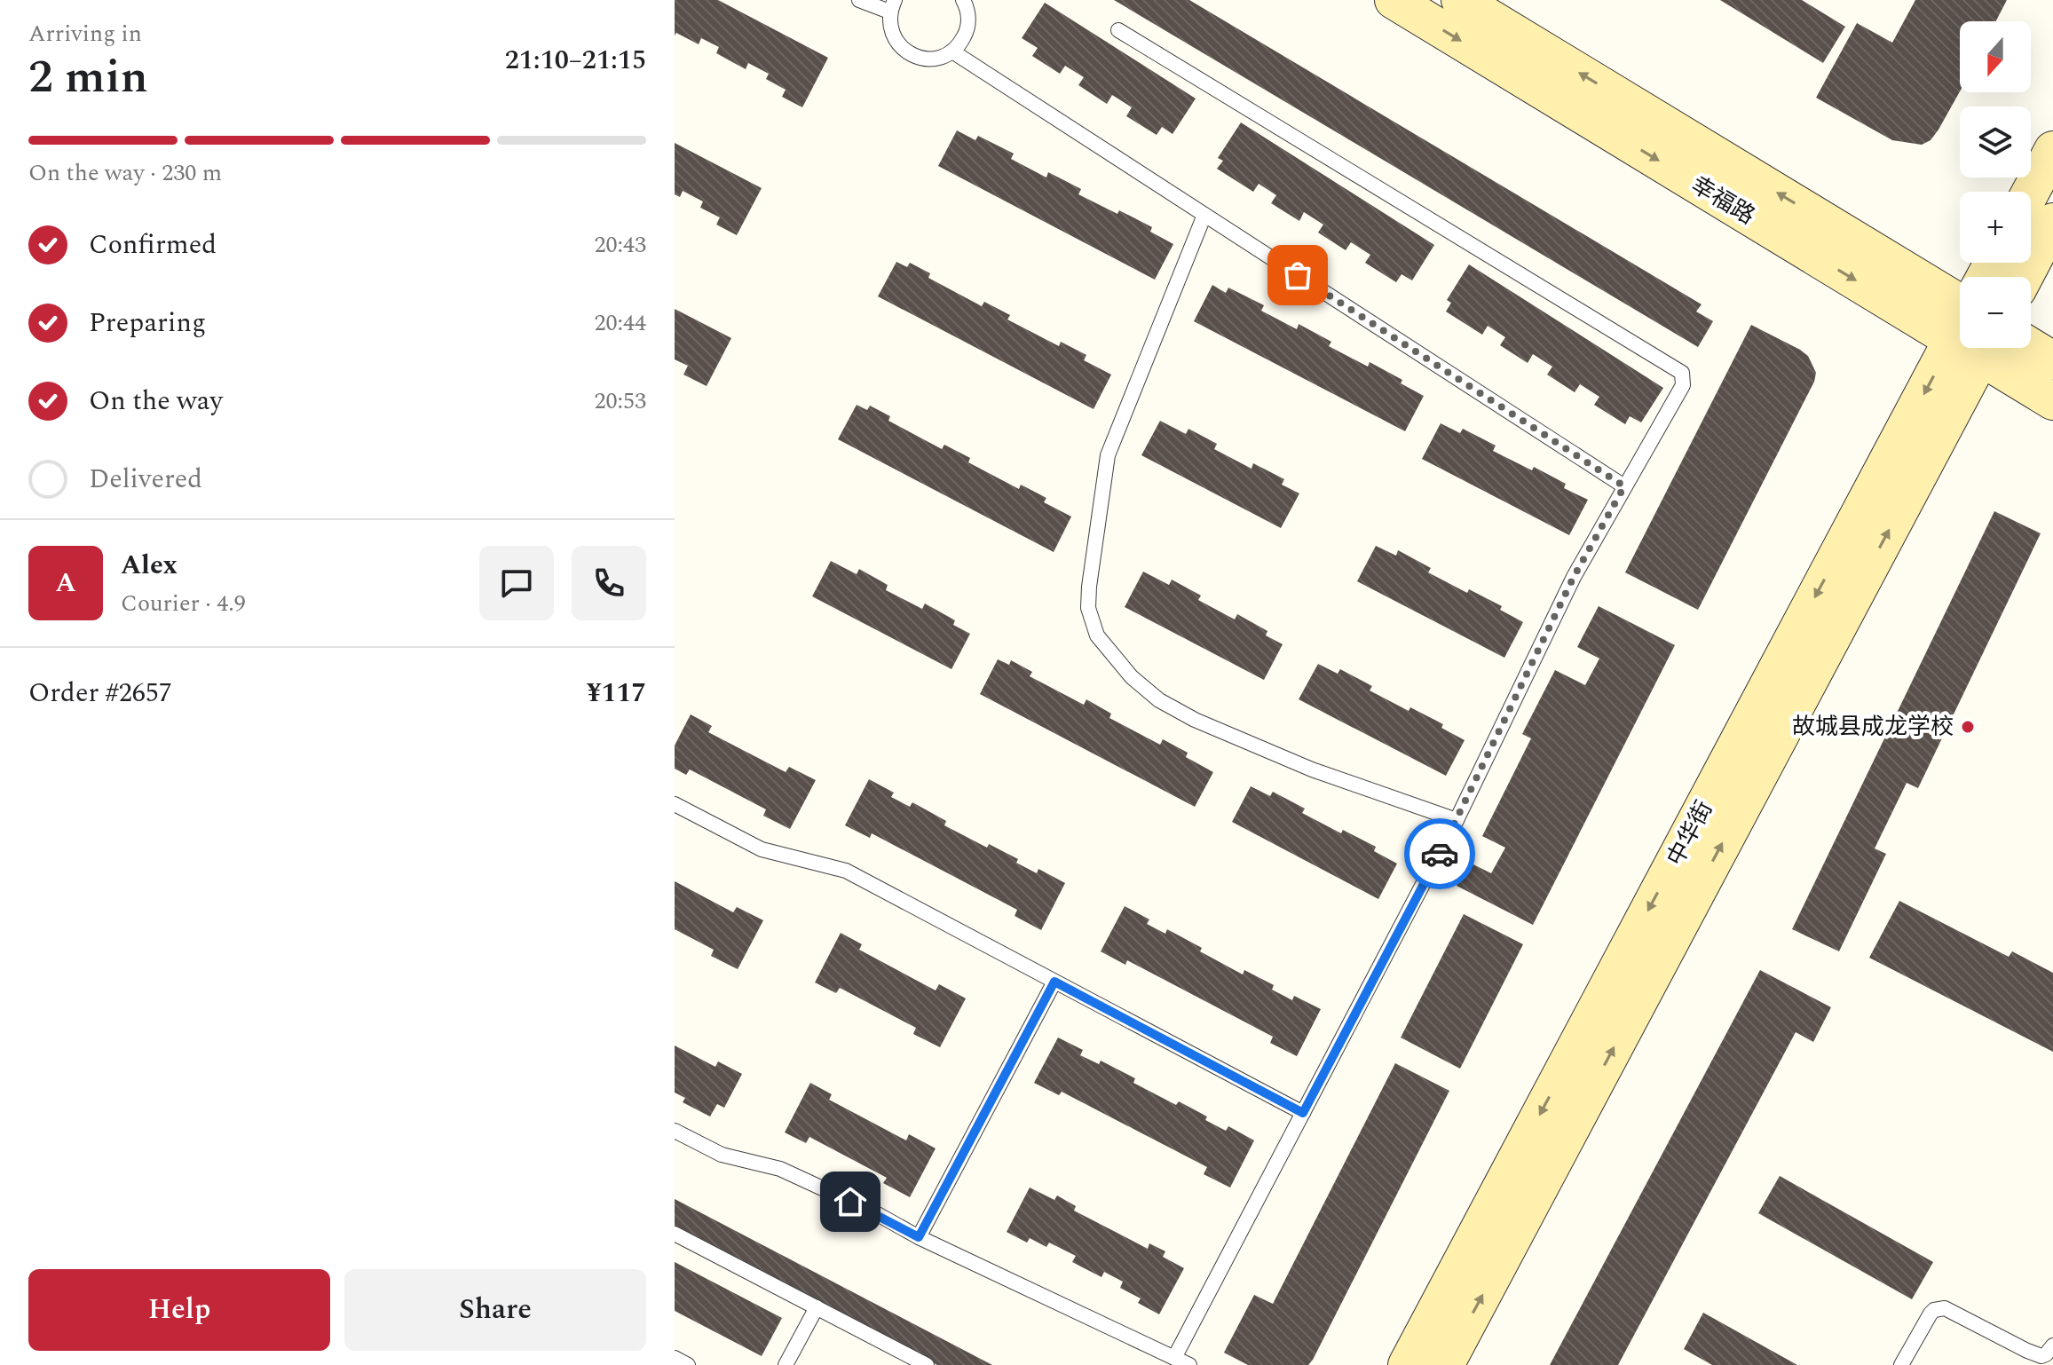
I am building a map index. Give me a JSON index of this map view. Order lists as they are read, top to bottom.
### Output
{
  "streets": {
    "main road": ["幸福路", "中华街"]
  },
  "places": ["故城县成龙学校"],
  "north": "bottom",
  "page": {
    "heading": ["2 min", "Arriving in", "21:10–21:15"],
    "panel": [
      "Alex",
      "Courier · 4.9",
      "Order #2657",
      "¥117"
    ],
    "map_buttons": ["+", "−"],
    "bar": "On the way · 230 m",
    "list": [
      ["Confirmed", "20:43"],
      ["Preparing", "20:44"],
      ["On the way", "20:53"],
      "Delivered"
    ],
    "round": "A",
    "buttons": ["Help", "Share"]
  }
}
